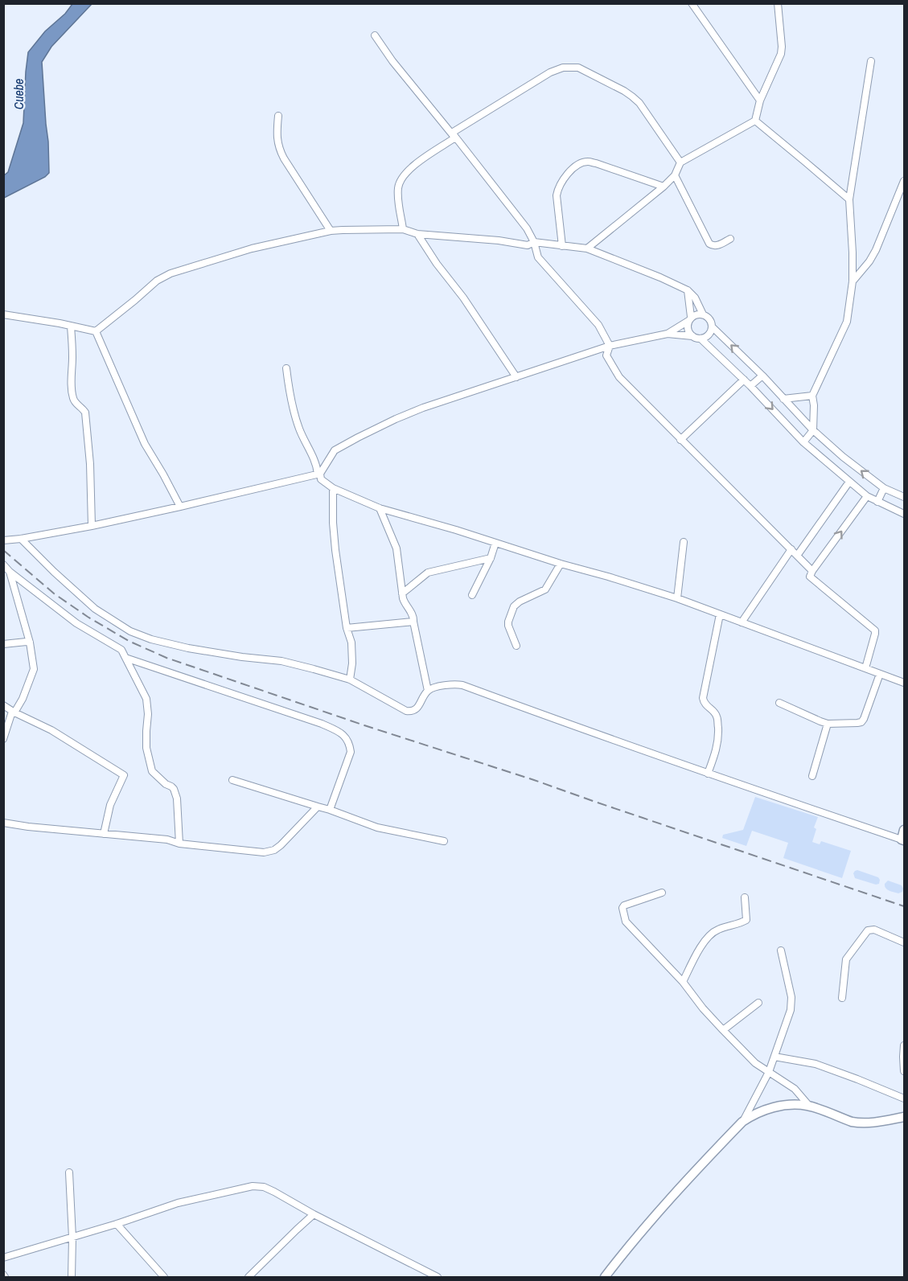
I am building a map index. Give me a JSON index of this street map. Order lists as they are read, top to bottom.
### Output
{
  "water": ["Cuebe"]
}
